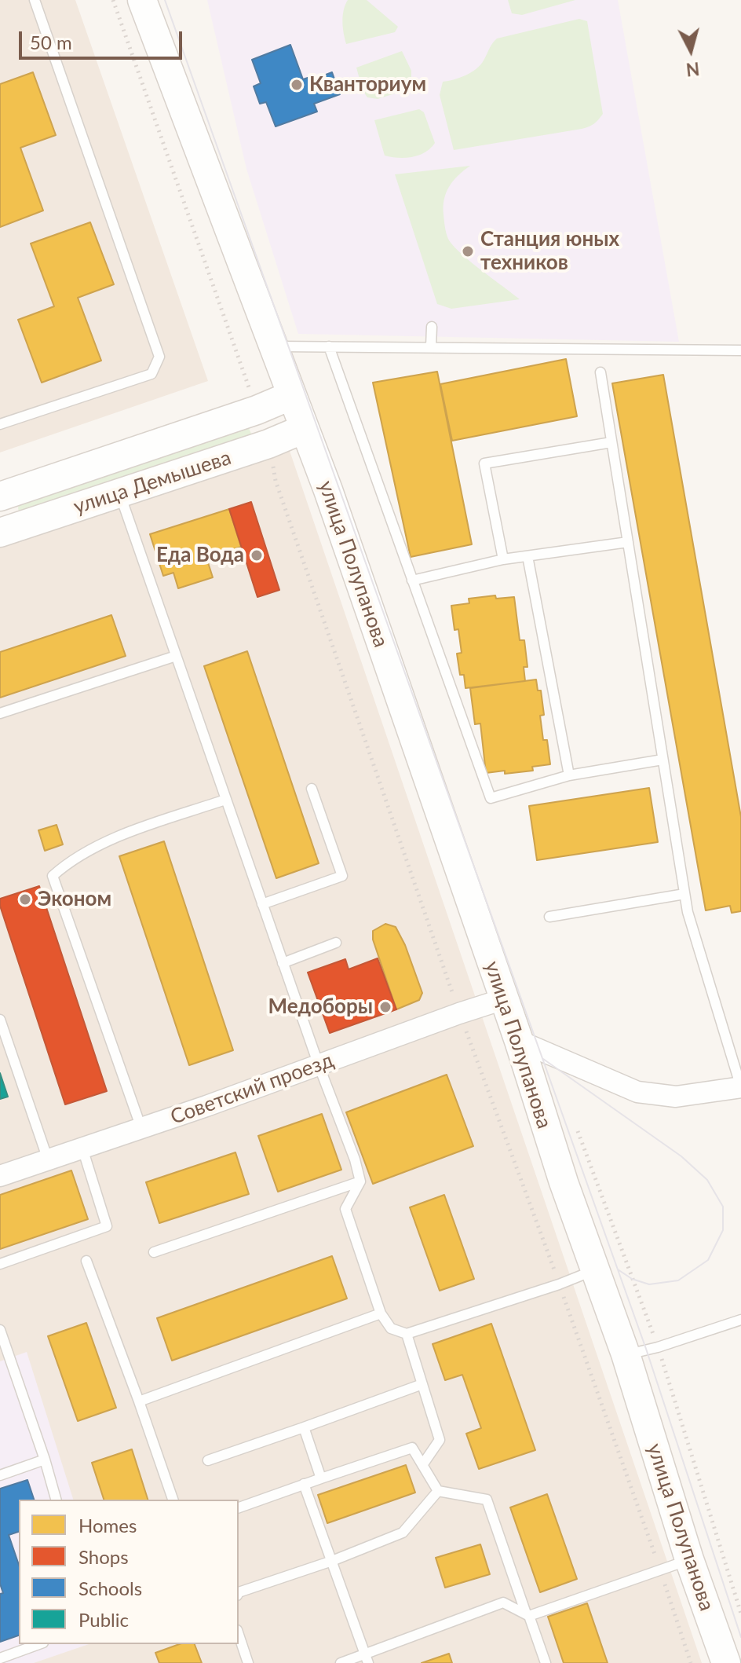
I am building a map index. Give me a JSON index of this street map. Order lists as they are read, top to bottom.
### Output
{
  "streets": {
    "street": ["улица Демышева", "улица Полупанова", "Советский проезд"]
  },
  "crossings": [
    ["улица Демышева", "улица Полупанова"],
    ["улица Полупанова", "Советский проезд"]
  ],
  "places": [
    "Кванториум",
    "Станция юных техников",
    "Еда Вода",
    "Эконом",
    "Медоборы"
  ],
  "legend": [
    "Homes",
    "Shops",
    "Schools",
    "Public"
  ],
  "scale_bar": "50 m",
  "north": "bottom"
}
